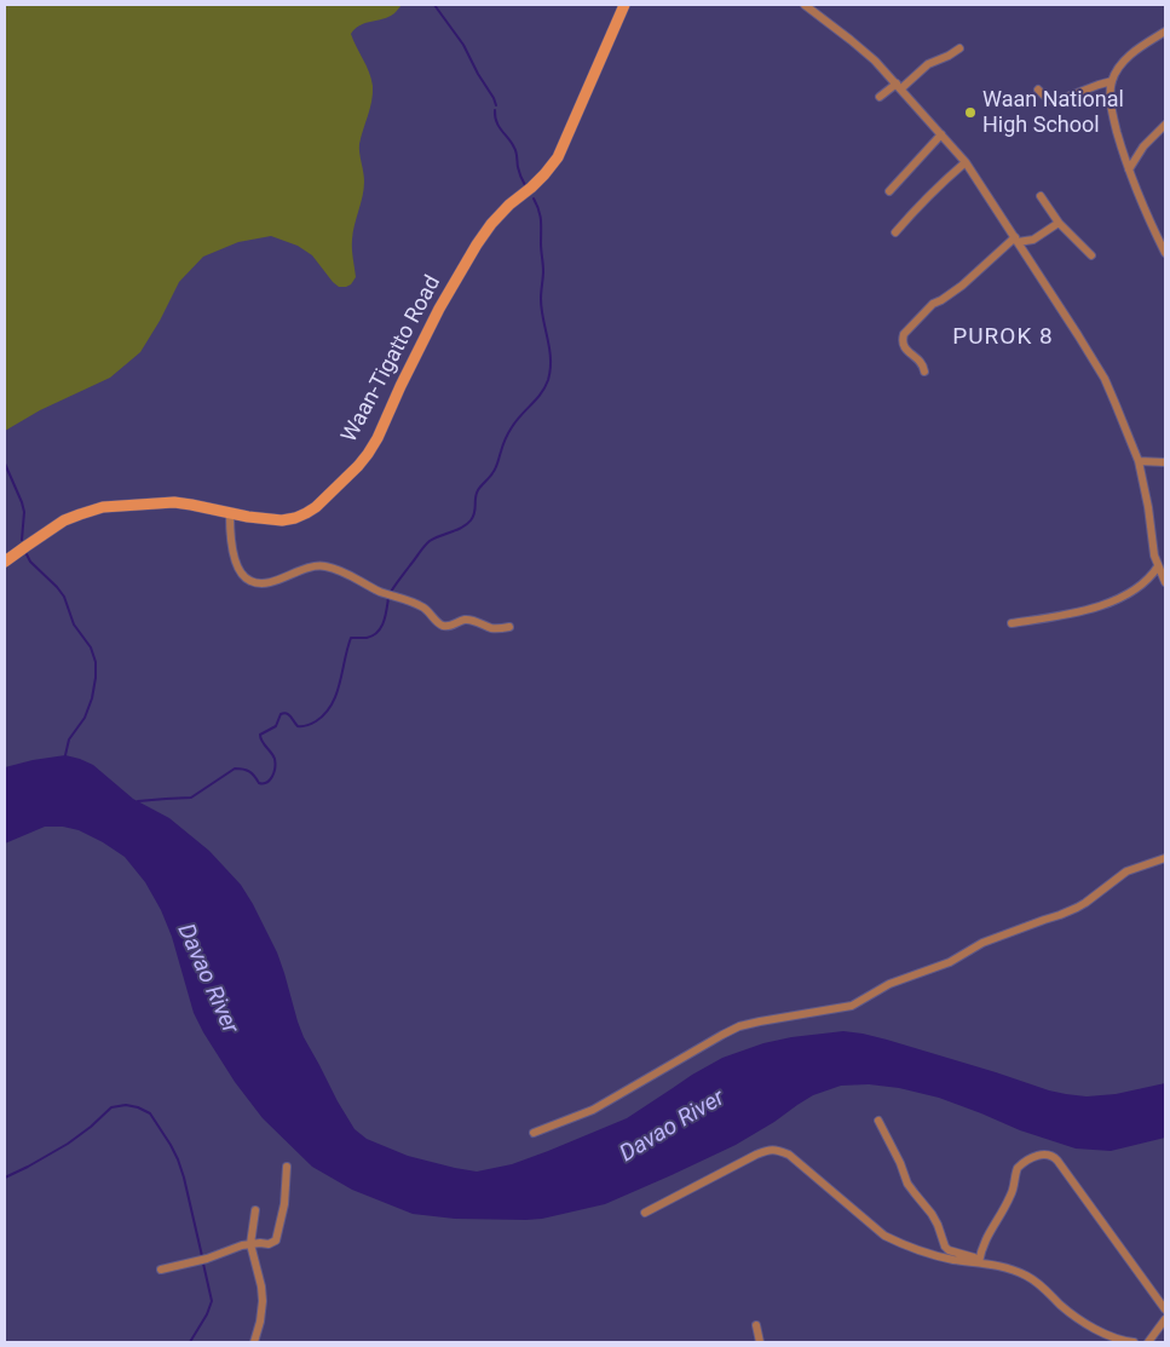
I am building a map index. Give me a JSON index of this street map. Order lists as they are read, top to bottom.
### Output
{
  "streets": {
    "street": ["Waan-Tigatto Road"]
  },
  "districts": ["PUROK 8"],
  "water": ["Davao River"],
  "places": ["Waan National High School"]
}
